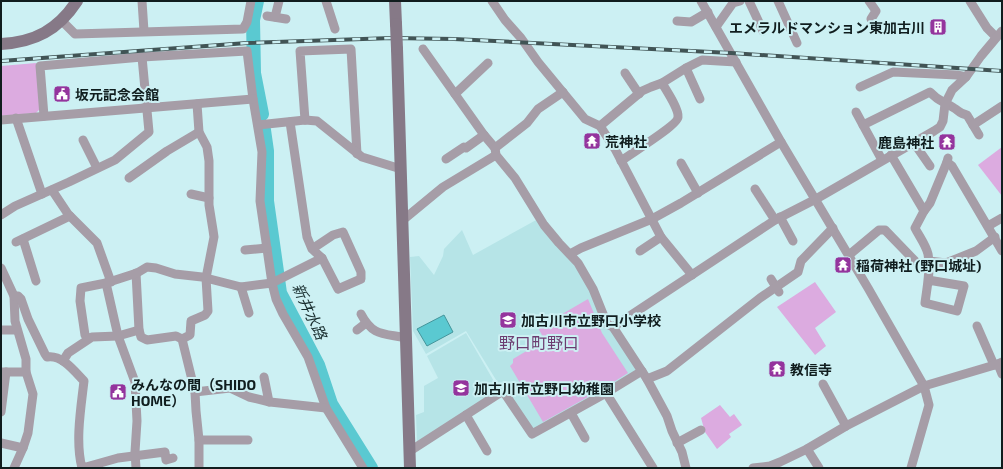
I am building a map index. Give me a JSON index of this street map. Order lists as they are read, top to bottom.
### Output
{
  "districts": ["野口町野口"],
  "water": ["新井水路"],
  "places": {
    "building": ["エメラルドマンション東加古川"],
    "public building": ["坂元記念会館", "みんなの間（SHIDO HOME）"],
    "temple": [
      "荒神社",
      "鹿島神社",
      "稲荷神社 (野口城址)",
      "教信寺"
    ],
    "school or university": ["加古川市立野口小学校", "加古川市立野口幼稚園"]
  }
}
